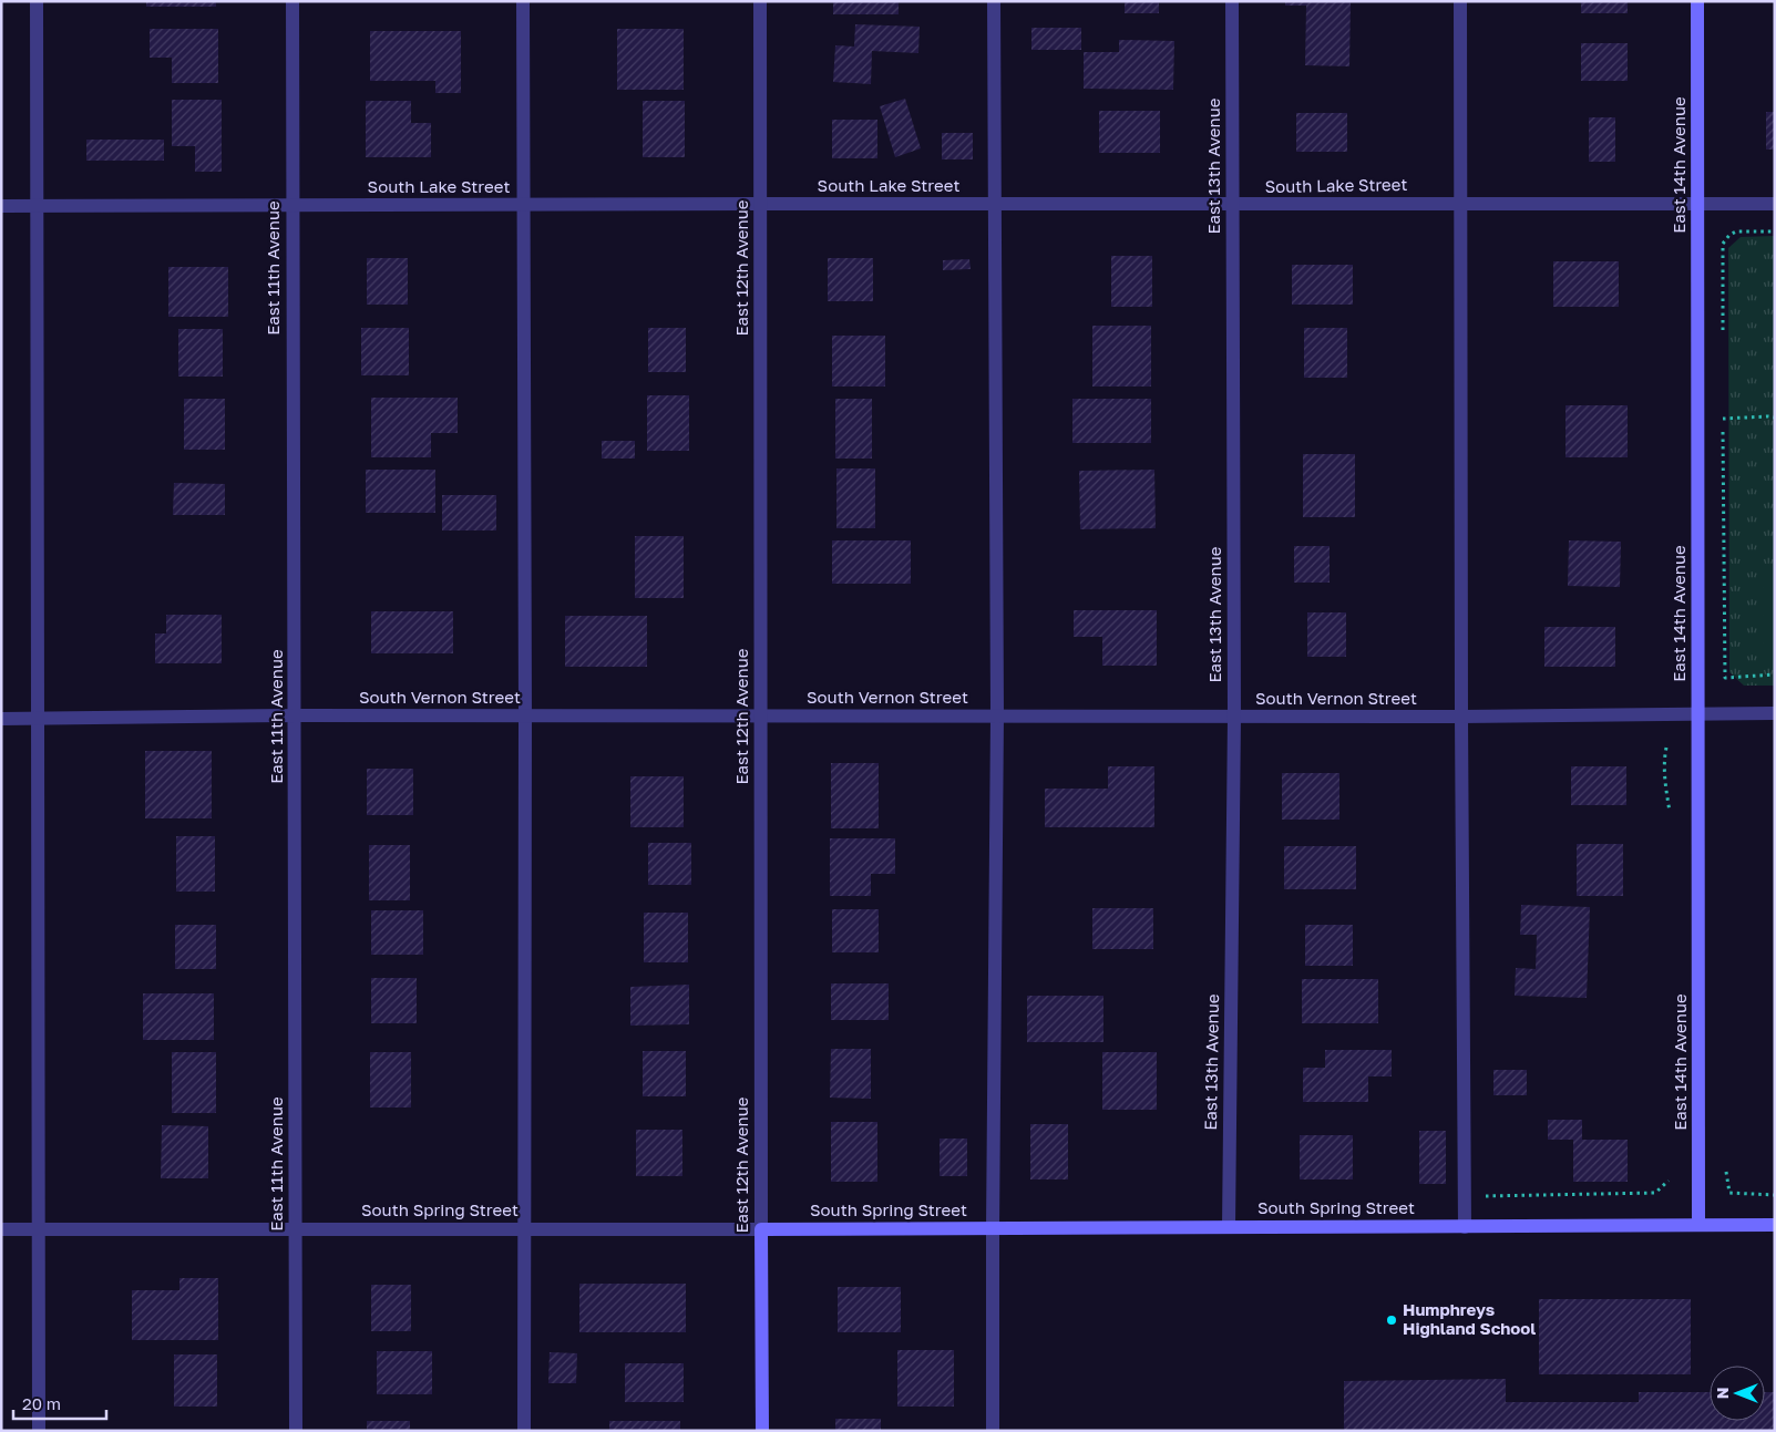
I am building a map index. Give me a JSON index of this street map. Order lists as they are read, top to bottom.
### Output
{
  "streets": {
    "street": [
      "East 14th Avenue",
      "East 13th Avenue",
      "South Lake Street",
      "East 11th Avenue",
      "East 12th Avenue",
      "South Vernon Street",
      "South Spring Street"
    ]
  },
  "crossings": [
    ["East 14th Avenue", "South Lake Street"],
    ["East 14th Avenue", "South Vernon Street"],
    ["East 14th Avenue", "South Spring Street"],
    ["East 13th Avenue", "South Lake Street"],
    ["East 13th Avenue", "South Vernon Street"],
    ["East 13th Avenue", "South Spring Street"],
    ["South Lake Street", "East 11th Avenue"],
    ["South Lake Street", "East 12th Avenue"],
    ["East 11th Avenue", "South Vernon Street"],
    ["East 11th Avenue", "South Spring Street"],
    ["East 12th Avenue", "South Vernon Street"],
    ["East 12th Avenue", "South Spring Street"]
  ],
  "places": ["Humphreys Highland School"],
  "scale_bar": "20 m",
  "north": "left"
}
